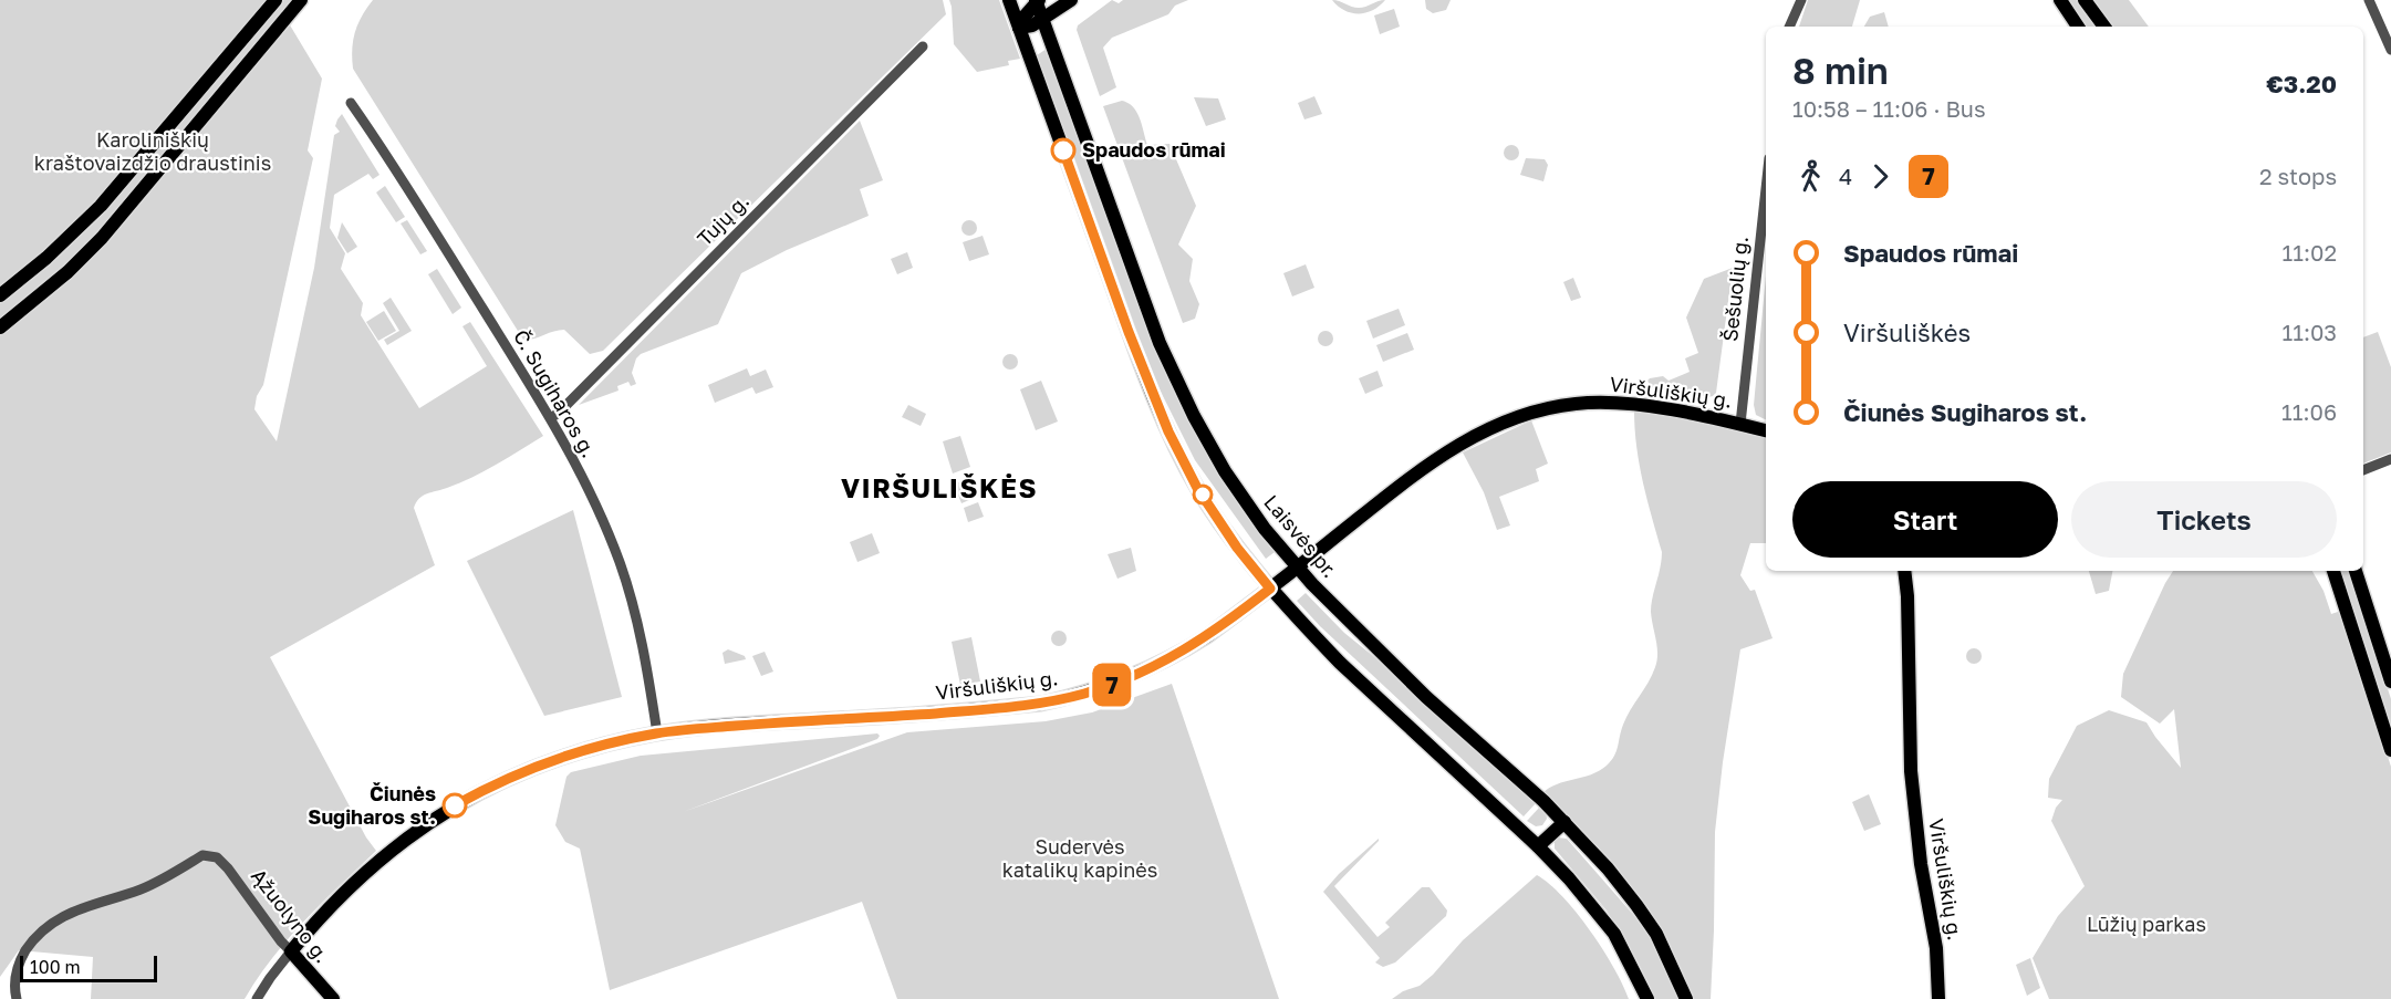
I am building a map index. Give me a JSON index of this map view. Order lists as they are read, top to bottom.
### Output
{
  "streets": {
    "main road": ["Viršuliškių g.", "Laisvės pr.", "Ąžuolyno g."],
    "street": ["Tujų g.", "Šešuolių g.", "Č. Sugiharos g."]
  },
  "crossings": [
    ["Tujų g.", "Č. Sugiharos g."],
    ["Šešuolių g.", "Viršuliškių g."],
    ["Viršuliškių g.", "Č. Sugiharos g."],
    ["Viršuliškių g.", "Laisvės pr."],
    ["Viršuliškių g.", "Ąžuolyno g."]
  ],
  "districts": ["VIRŠULIŠKĖS"],
  "parks": ["Karoliniškių kraštovaizdžio draustinis", "Sudervės katalikų kapinės", "Lūžių parkas"],
  "places": ["Spaudos rūmai", "Čiunės Sugiharos st."],
  "lines": ["bus line 7"],
  "scale_bar": "100 m",
  "page": {
    "on_map": "7",
    "heading": ["8 min", "10:58 – 11:06 · Bus", "€3.20"],
    "legs": ["4", "7", "2 stops"],
    "list": [
      {
        "name": "Spaudos rūmai",
        "value": "11:02"
      },
      {
        "name": "Viršuliškės",
        "value": "11:03"
      },
      {
        "name": "Čiunės Sugiharos st.",
        "value": "11:06"
      }
    ],
    "buttons": ["Start", "Tickets"],
    "scale": "100 m"
  }
}
